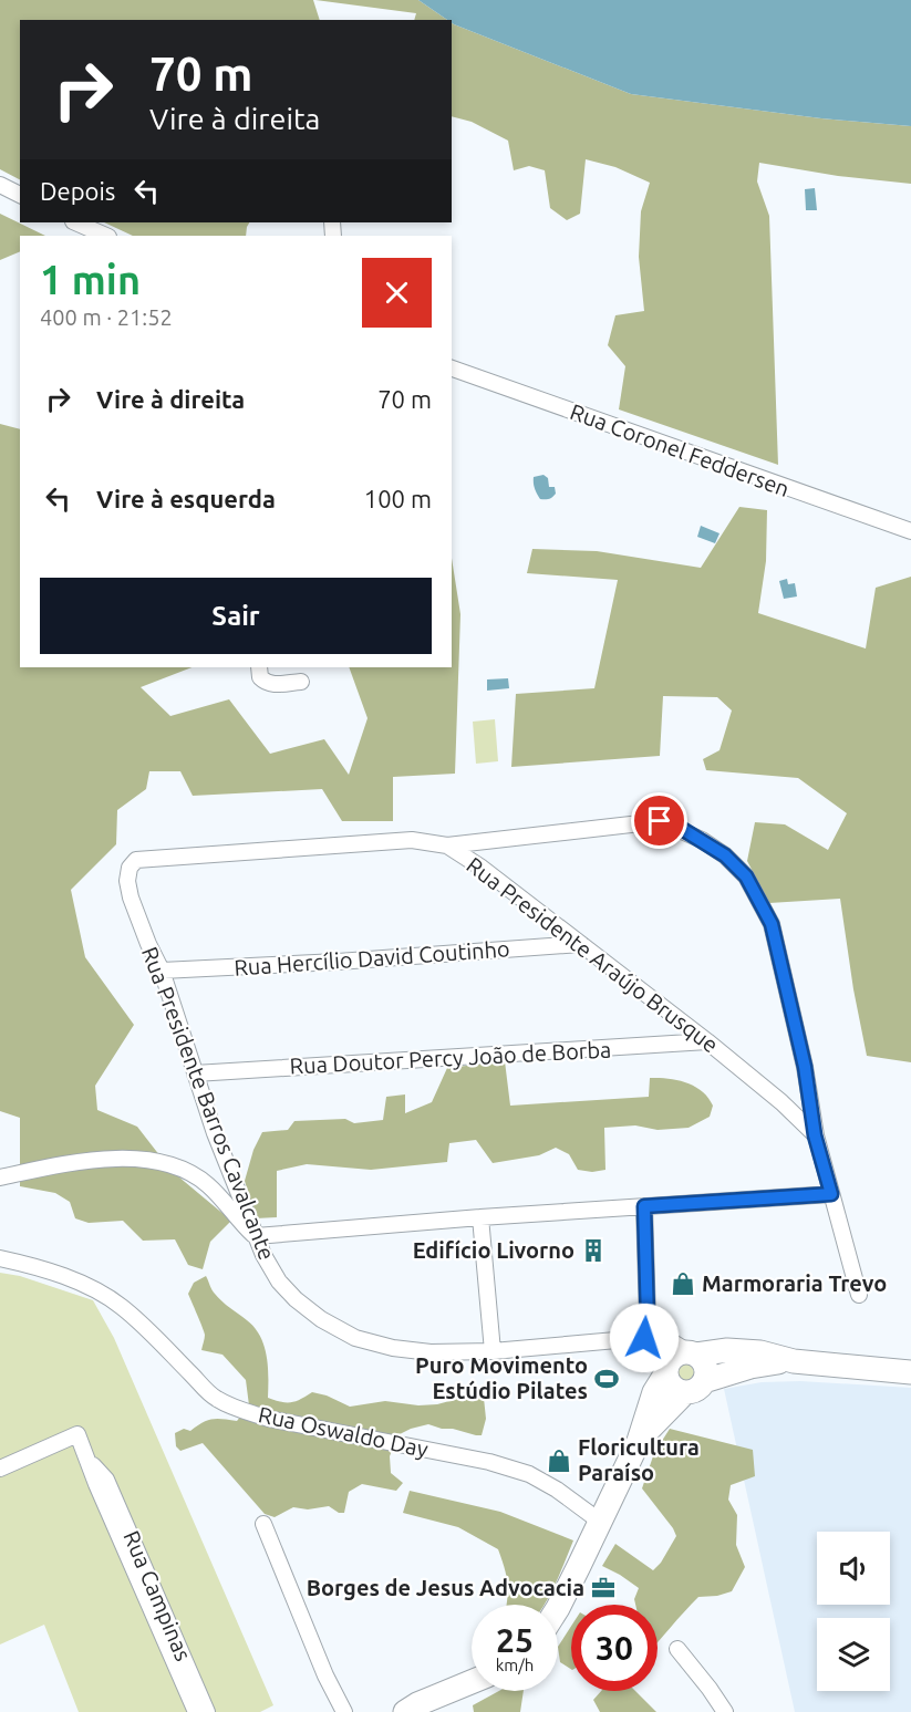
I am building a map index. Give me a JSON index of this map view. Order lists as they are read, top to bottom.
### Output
{
  "streets": {
    "street": [
      "Rua Coronel Feddersen",
      "Rua Presidente Araújo Brusque",
      "Rua Hercílio David Coutinho",
      "Rua Doutor Percy João de Borba",
      "Rua Presidente Barros Cavalcante",
      "Rua Oswaldo Day",
      "Rua Campinas"
    ]
  },
  "crossings": [
    ["Rua Presidente Araújo Brusque", "Rua Hercílio David Coutinho"],
    ["Rua Presidente Araújo Brusque", "Rua Doutor Percy João de Borba"],
    ["Rua Presidente Araújo Brusque", "Rua Presidente Barros Cavalcante"],
    ["Rua Hercílio David Coutinho", "Rua Presidente Barros Cavalcante"],
    ["Rua Doutor Percy João de Borba", "Rua Presidente Barros Cavalcante"]
  ],
  "places": {
    "building": ["Edifício Livorno"],
    "shop": ["Marmoraria Trevo", "Floricultura Paraíso"],
    "sports": ["Puro Movimento Estúdio Pilates"],
    "office": ["Borges de Jesus Advocacia"]
  },
  "page": {
    "turn": ["70 m", "Vire à direita"],
    "then": "Depois",
    "heading": ["1 min", "400 m · 21:52"],
    "list": [
      {
        "name": "Vire à direita",
        "value": "70 m"
      },
      {
        "name": "Vire à esquerda",
        "value": "100 m"
      }
    ],
    "buttons": "Sair",
    "speed": "25 km/h",
    "limit": "30"
  }
}
